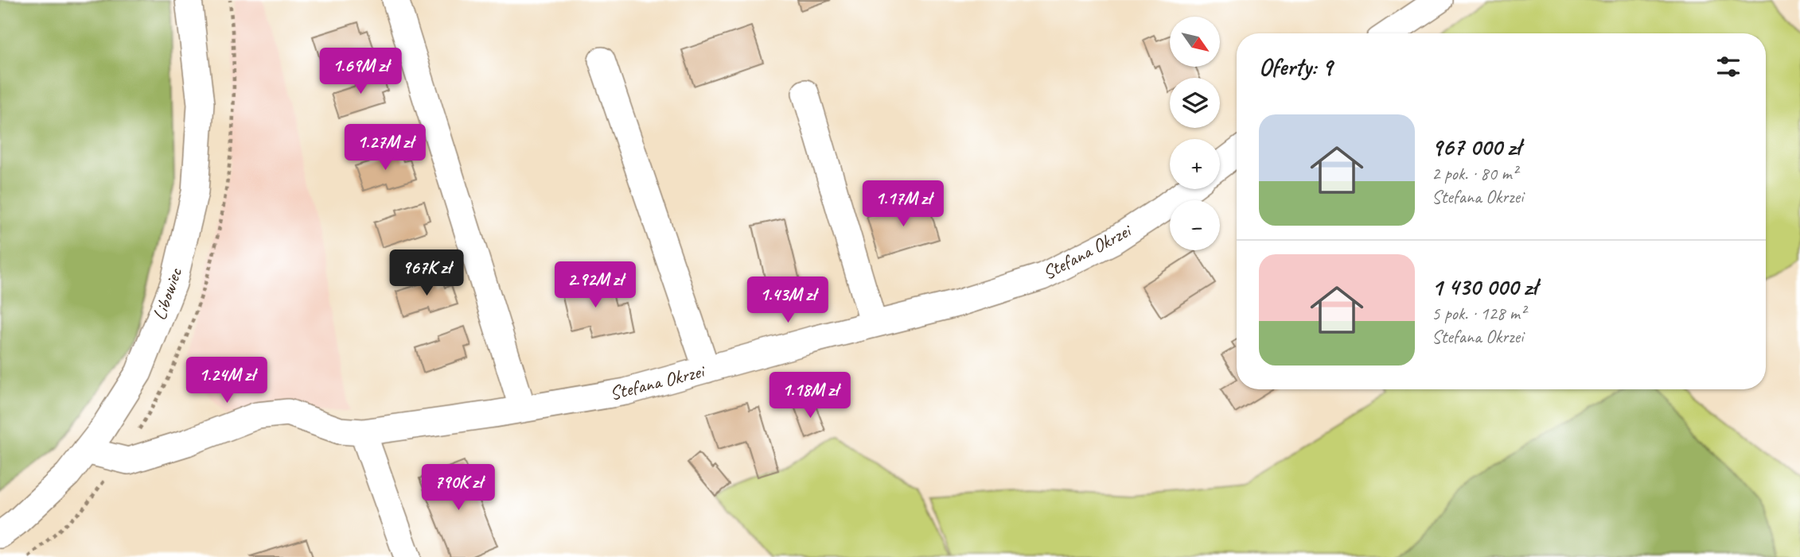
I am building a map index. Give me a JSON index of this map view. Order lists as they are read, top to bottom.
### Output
{
  "streets": {
    "street": ["Stefana Okrzei", "Libowiec"]
  },
  "crossings": [
    ["Stefana Okrzei", "Libowiec"]
  ],
  "north": "bottom right",
  "page": {
    "map_buttons": ["+", "−"],
    "heading": "Oferty: 9",
    "price": [
      "1.69M zł",
      "1.27M zł",
      "1.17M zł",
      "967K zł",
      "2.92M zł",
      "1.43M zł",
      "1.24M zł",
      "1.18M zł",
      "790K zł"
    ],
    "list": [
      {
        "name": "967 000 zł",
        "note": "2 pok. · 80 m² · Stefana Okrzei"
      },
      {
        "name": "1 430 000 zł",
        "note": "5 pok. · 128 m² · Stefana Okrzei"
      }
    ]
  }
}
